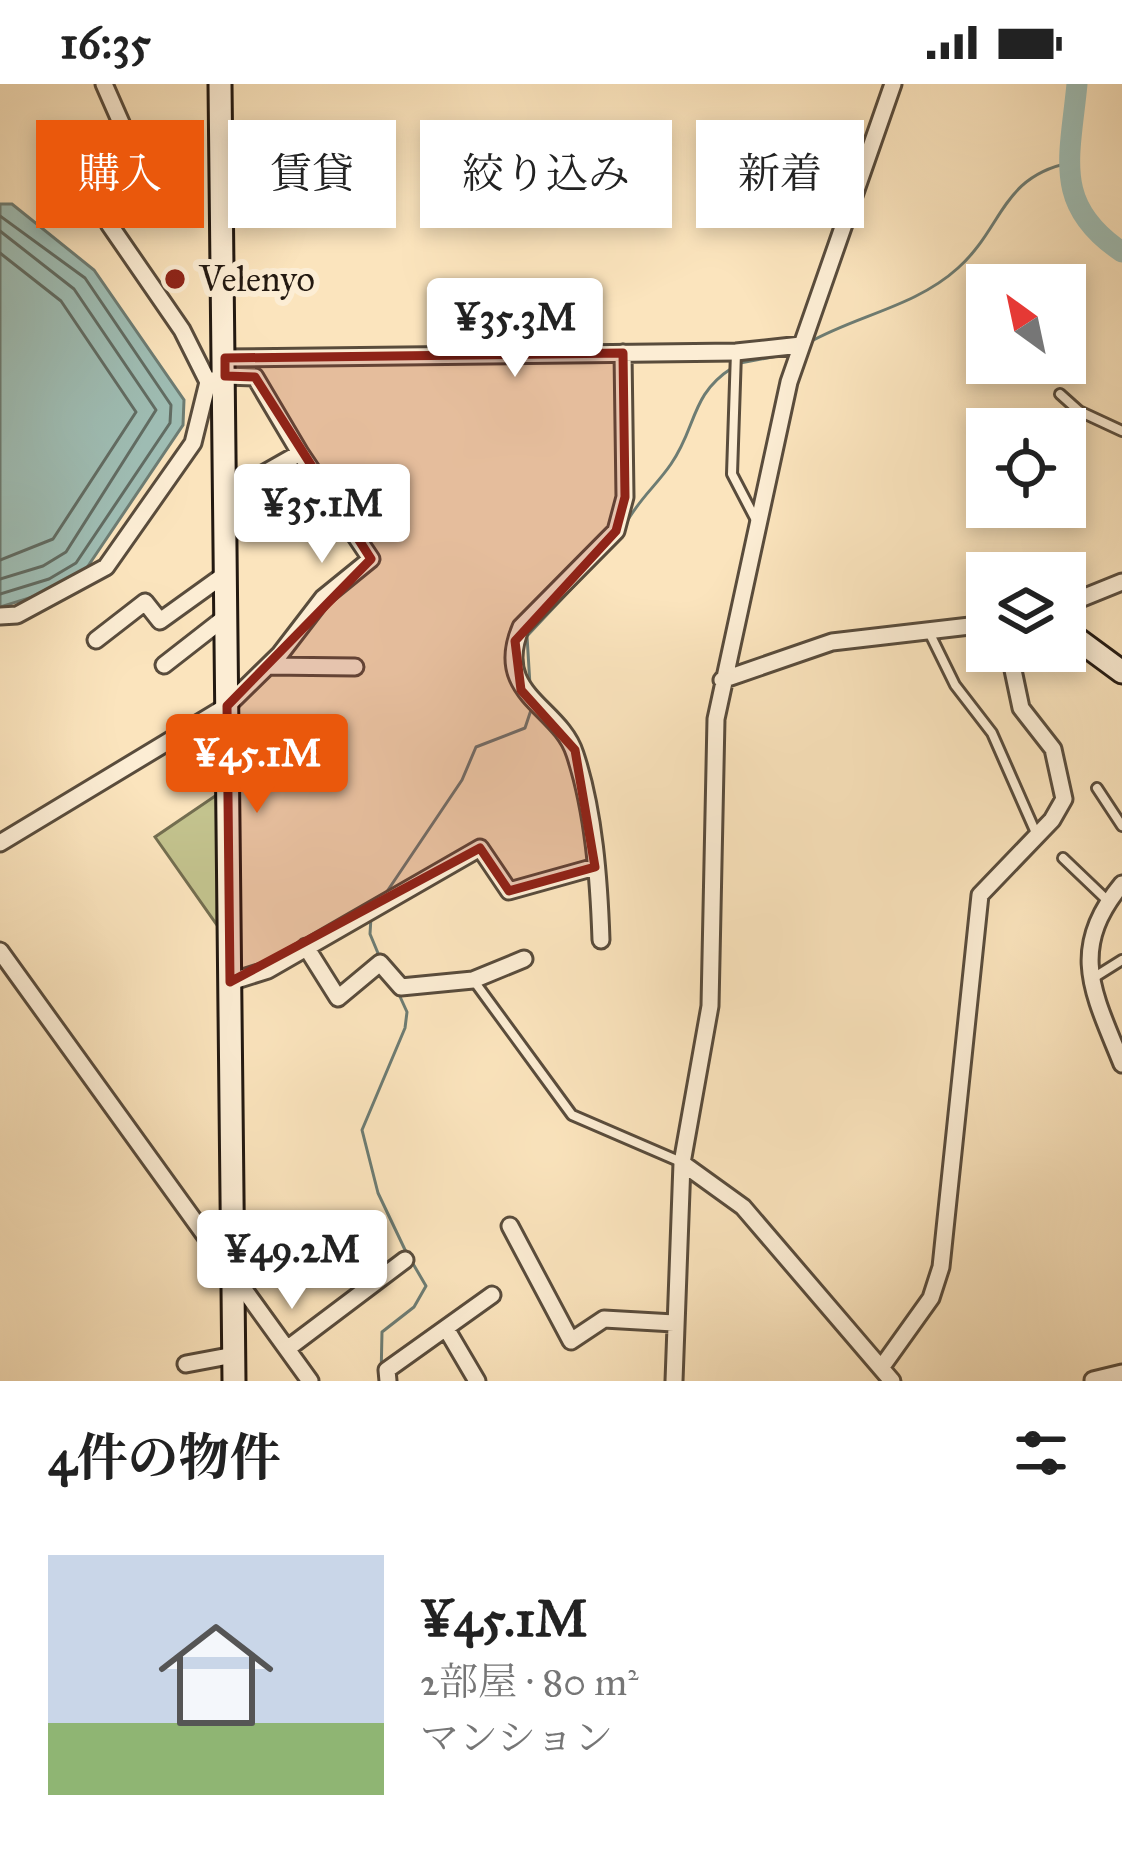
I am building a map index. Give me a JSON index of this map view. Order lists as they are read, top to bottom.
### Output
{
  "places": ["Velenyo"],
  "north": "top left",
  "page": {
    "status": "16:35",
    "chip": [
      "購入",
      "賃貸",
      "絞り込み",
      "新着"
    ],
    "price": [
      "¥35.3M",
      "¥35.1M",
      "¥45.1M",
      "¥49.2M"
    ],
    "heading": "4件の物件",
    "list": [
      {
        "name": "¥45.1M",
        "note": "2部屋 · 80 m² · マンション"
      }
    ]
  }
}
